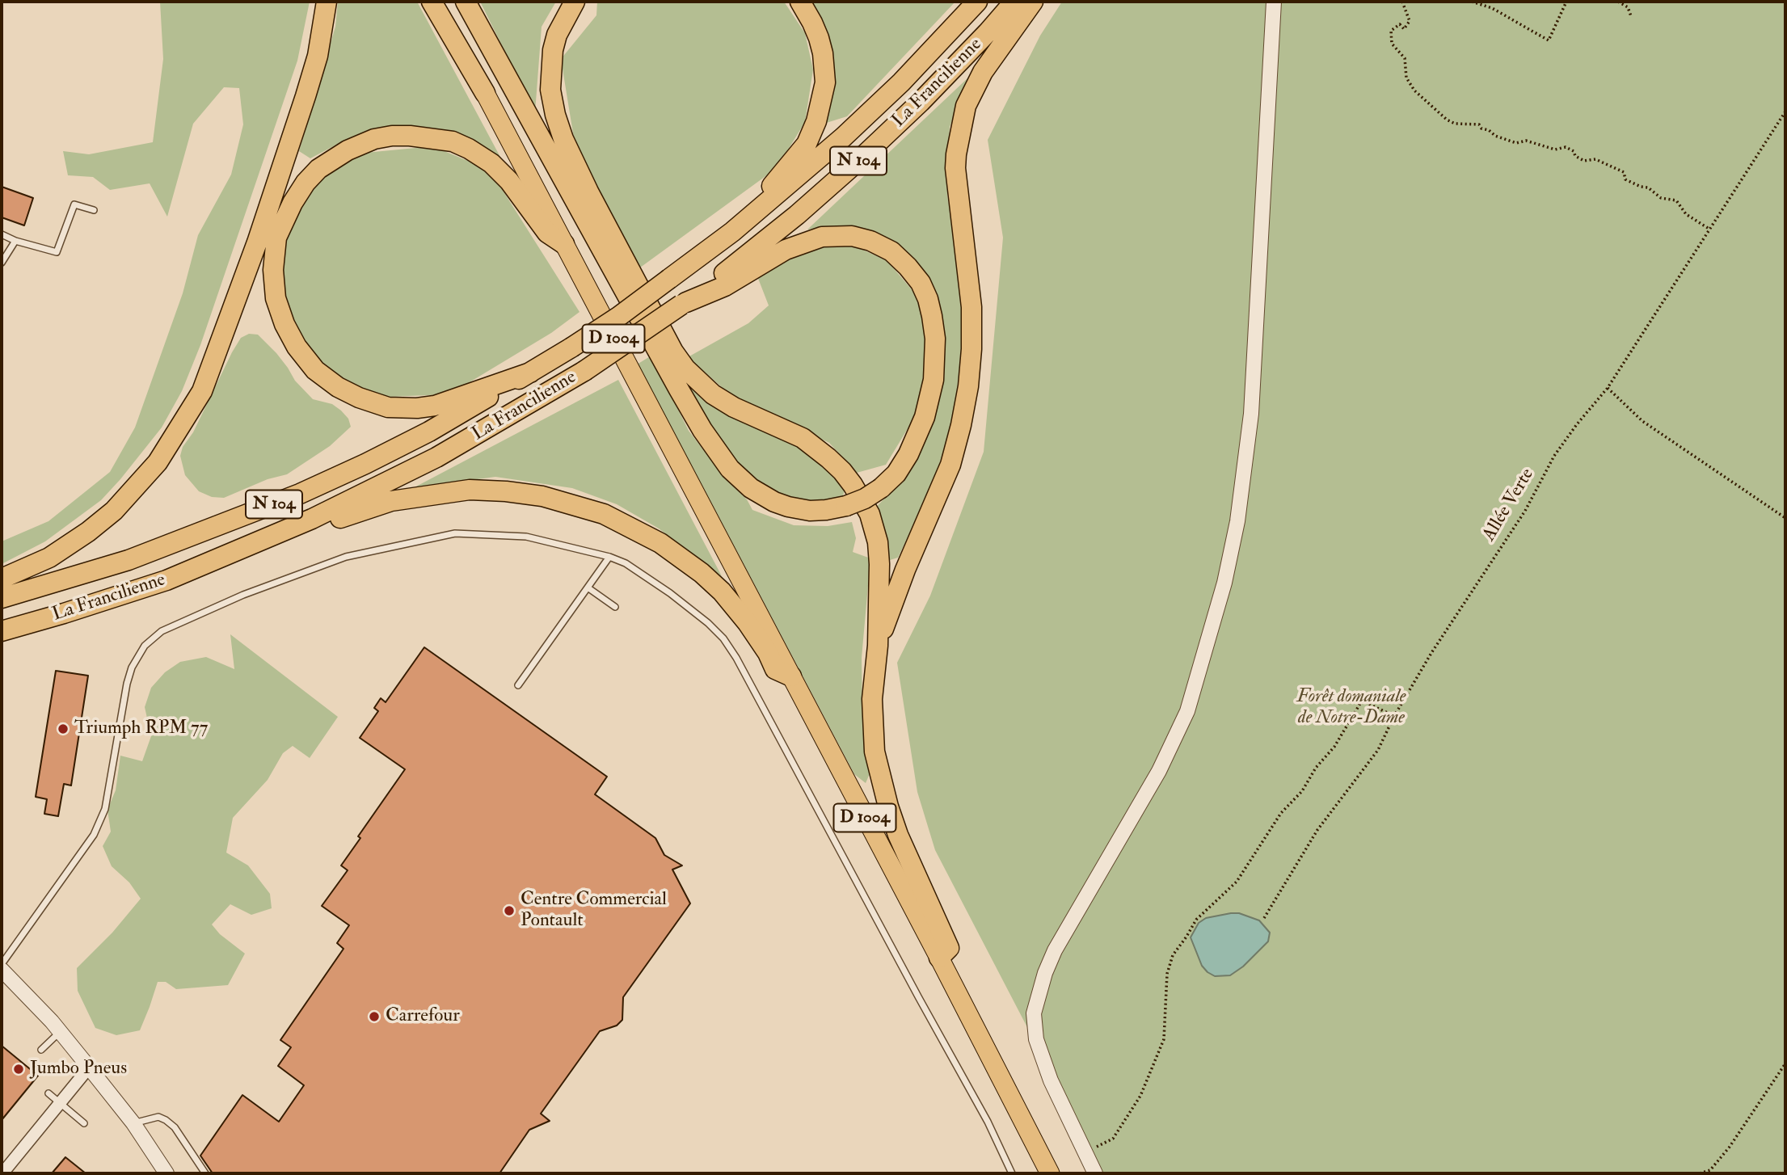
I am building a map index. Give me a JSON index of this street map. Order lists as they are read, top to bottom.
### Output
{
  "streets": {
    "highway": ["La Francilienne", "N 104", "D 1004"],
    "path": ["Allée Verte"]
  },
  "parks": ["Forêt domaniale de Notre-Dame"],
  "places": [
    "Triumph RPM 77",
    "Centre Commercial Pontault",
    "Carrefour",
    "Jumbo Pneus"
  ]
}
